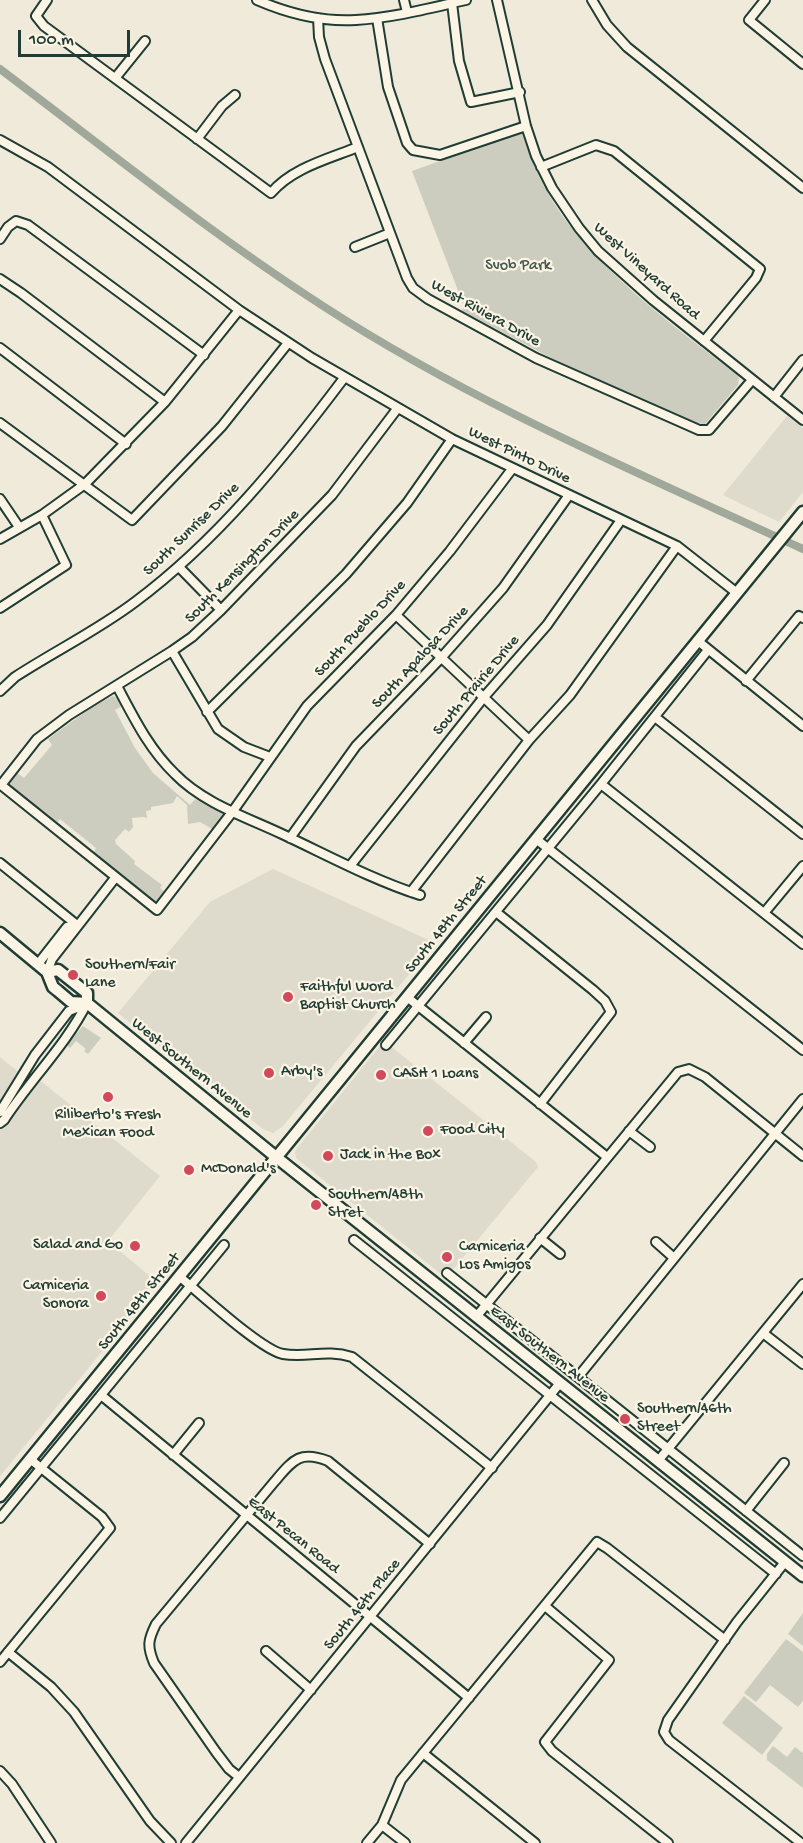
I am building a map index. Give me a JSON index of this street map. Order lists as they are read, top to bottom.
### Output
{
  "streets": {
    "main road": ["South 48th Street", "West Southern Avenue", "East Southern Avenue"],
    "street": [
      "West Vineyard Road",
      "West Riviera Drive",
      "West Pinto Drive",
      "South Sunrise Drive",
      "South Kensington Drive",
      "South Pueblo Drive",
      "South Apalosa Drive",
      "South Prairie Drive",
      "East Pecan Road",
      "South 46th Place"
    ]
  },
  "crossings": [
    ["West Vineyard Road", "West Riviera Drive"],
    ["West Pinto Drive", "South Sunrise Drive"],
    ["West Pinto Drive", "South Kensington Drive"],
    ["West Pinto Drive", "South Pueblo Drive"],
    ["West Pinto Drive", "South Apalosa Drive"],
    ["West Pinto Drive", "South Prairie Drive"],
    ["West Pinto Drive", "South 48th Street"],
    ["South 48th Street", "West Southern Avenue"],
    ["South 48th Street", "East Southern Avenue"],
    ["South 48th Street", "East Pecan Road"],
    ["West Southern Avenue", "East Southern Avenue"],
    ["East Southern Avenue", "South 46th Place"],
    ["East Pecan Road", "South 46th Place"]
  ],
  "parks": ["Svob Park"],
  "places": [
    "Southern/Fair Lane",
    "Faithful Word Baptist Church",
    "Arby's",
    "CASH 1 Loans",
    "Riliberto's Fresh Mexican Food",
    "Food City",
    "Jack in the Box",
    "McDonald's",
    "Southern/48th Stret",
    "Salad and Go",
    "Carniceria Los Amigos",
    "Carniceria Sonora",
    "Southern/46th Street"
  ],
  "scale_bar": "100 m"
}
